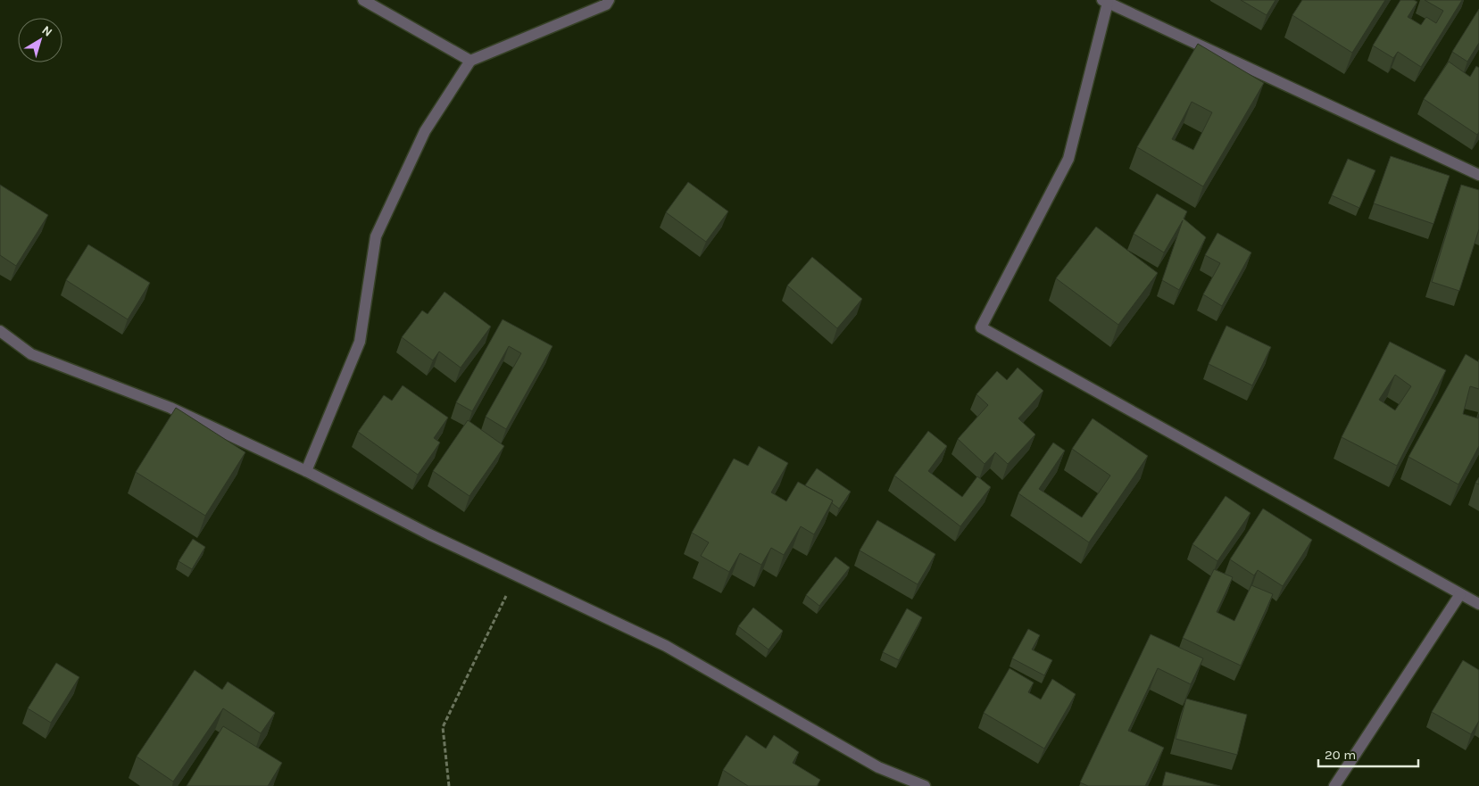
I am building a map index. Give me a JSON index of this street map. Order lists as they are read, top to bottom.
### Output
{
  "scale_bar": "20 m",
  "north": "top right"
}
